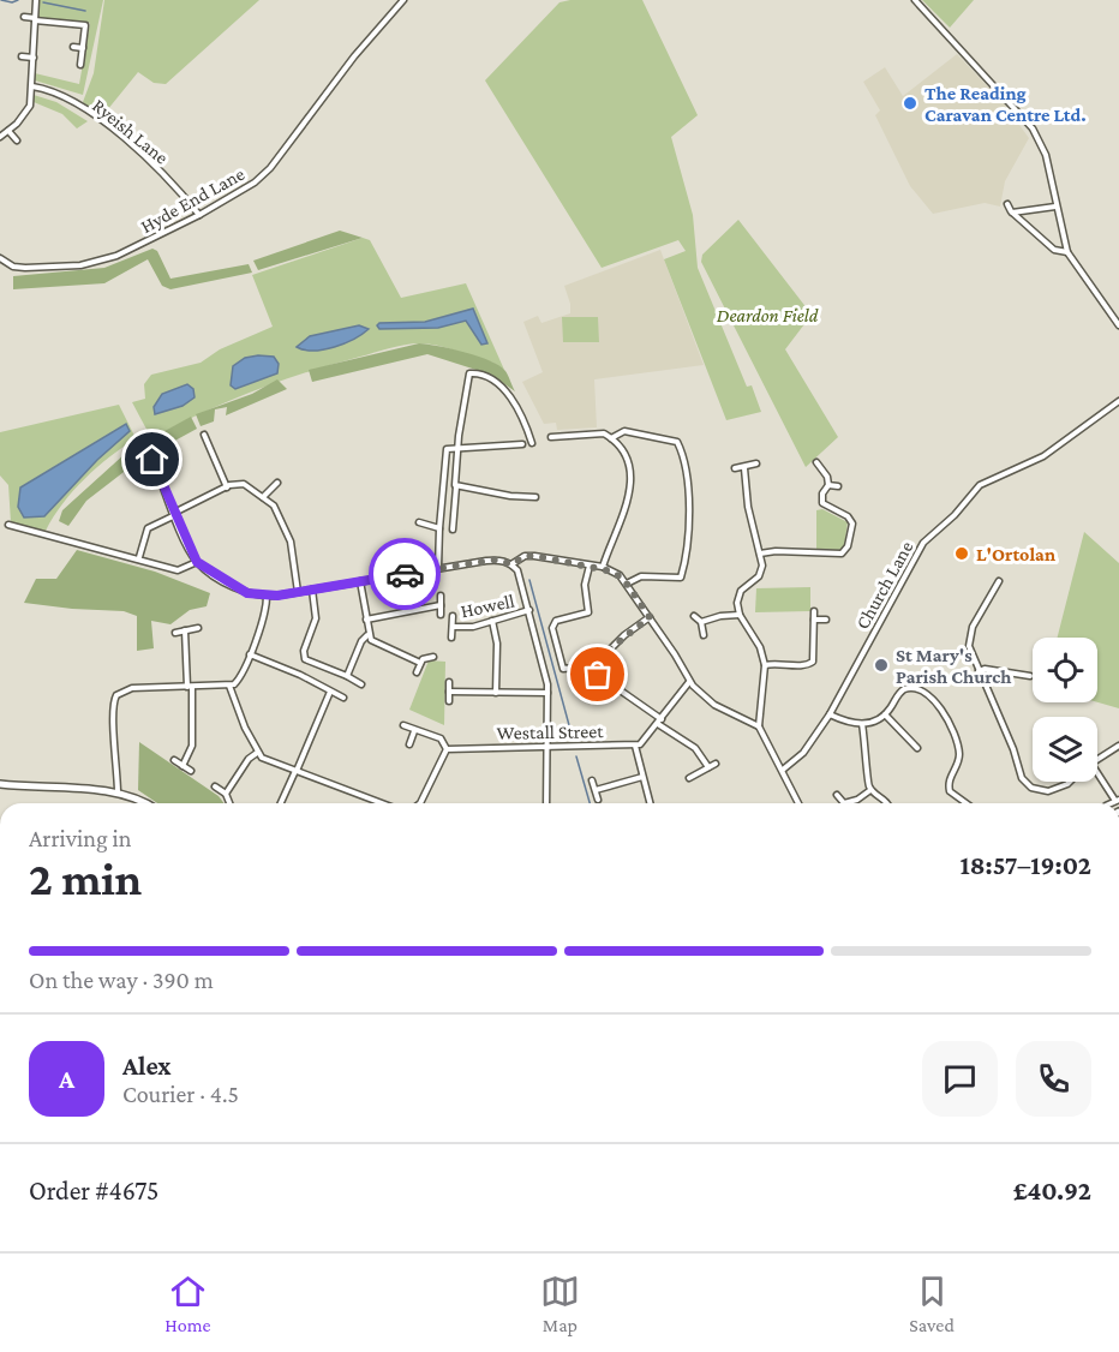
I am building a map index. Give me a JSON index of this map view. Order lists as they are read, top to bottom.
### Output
{
  "streets": {
    "street": [
      "Ryeish Lane",
      "Hyde End Lane",
      "Church Lane",
      "Howell",
      "Westall Street"
    ]
  },
  "crossings": [
    ["Ryeish Lane", "Hyde End Lane"]
  ],
  "parks": ["Deardon Field"],
  "places": ["The Reading Caravan Centre Ltd.", "L'Ortolan", "St Mary's Parish Church"],
  "page": {
    "heading": ["2 min", "Arriving in", "18:57–19:02"],
    "panel": [
      "Alex",
      "Courier · 4.5",
      "Order #4675",
      "£40.92"
    ],
    "bar": "On the way · 390 m",
    "round": "A",
    "tabs": ["Home", "Map", "Saved"]
  }
}
